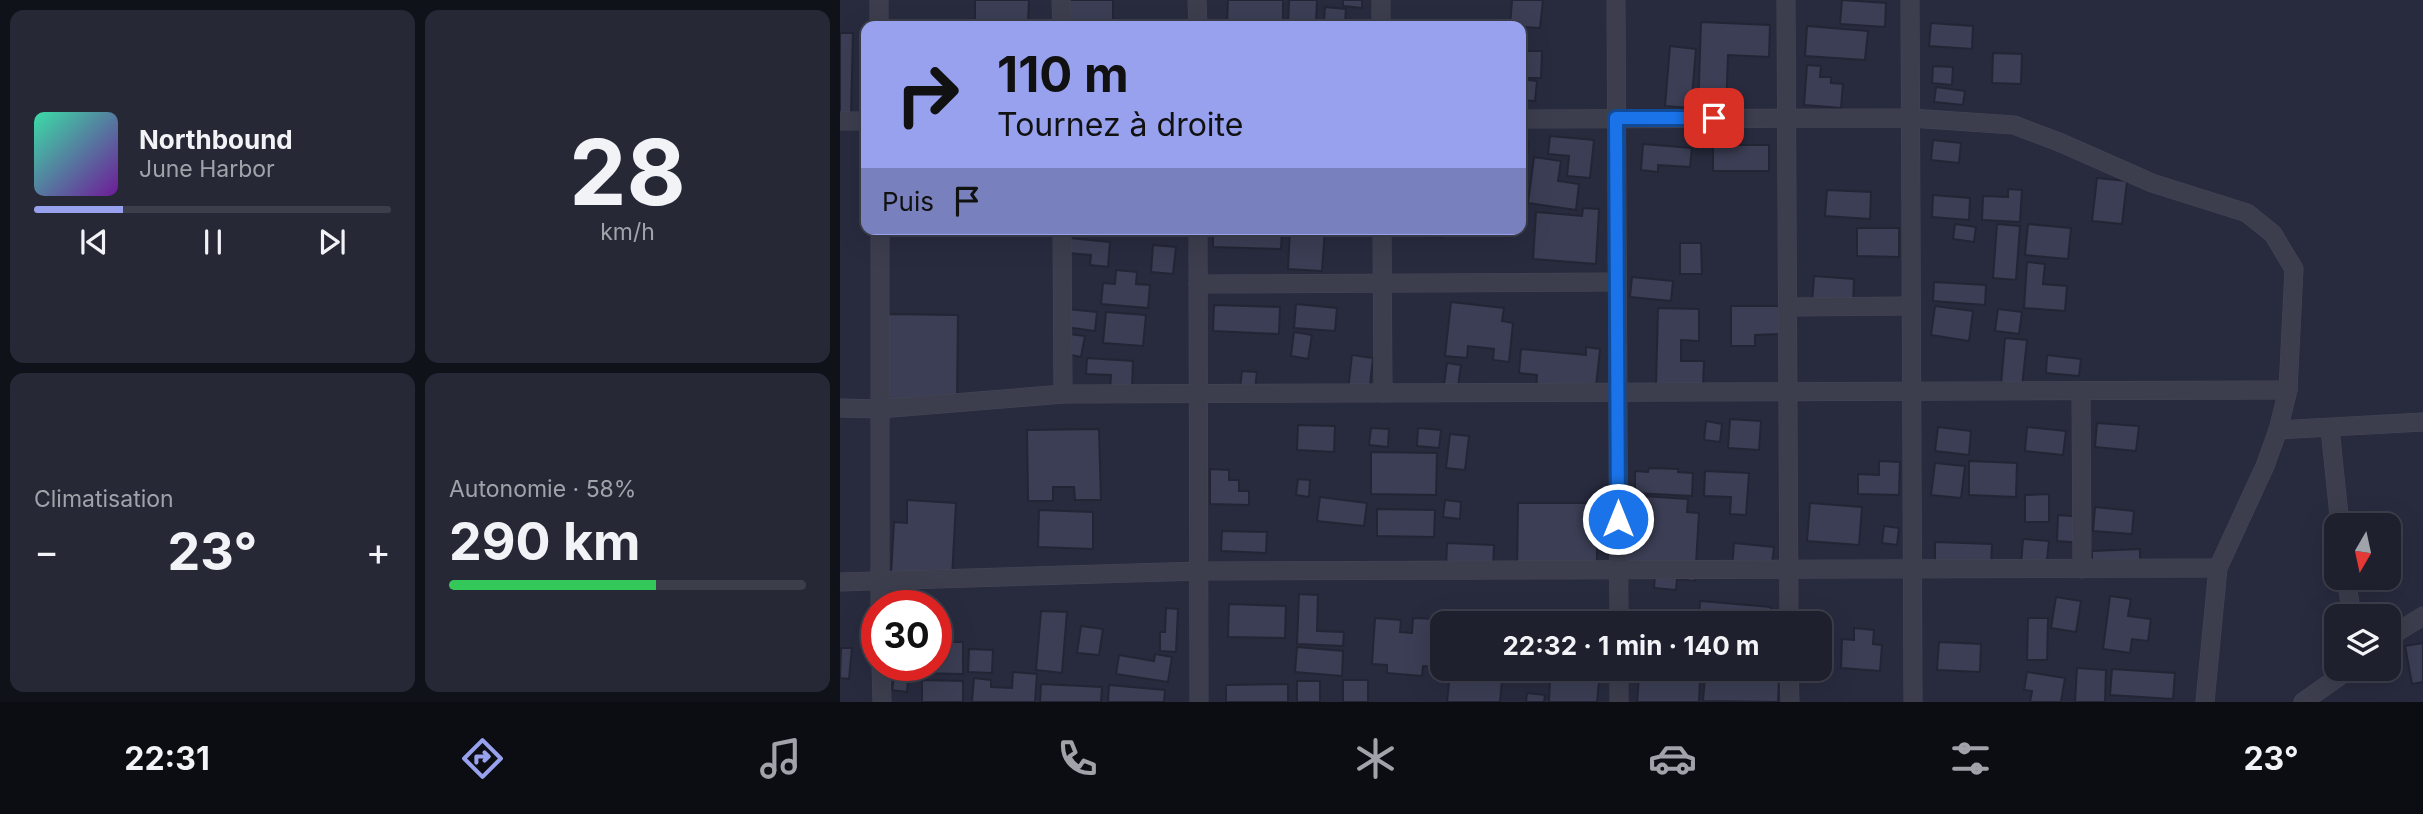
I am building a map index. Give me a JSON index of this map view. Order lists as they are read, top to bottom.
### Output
{
  "north": "bottom",
  "page": {
    "tile": [
      ["28", "km/h"],
      "Climatisation",
      ["Autonomie · 58%", "290 km"]
    ],
    "turn": ["110 m", "Tournez à droite"],
    "song": ["Northbound", "June Harbor"],
    "then": "Puis",
    "heat": ["−", "23°", "+"],
    "limit": "30",
    "trip": "22:32 · 1 min · 140 m",
    "tabs": ["22:31", "23°"]
  }
}
